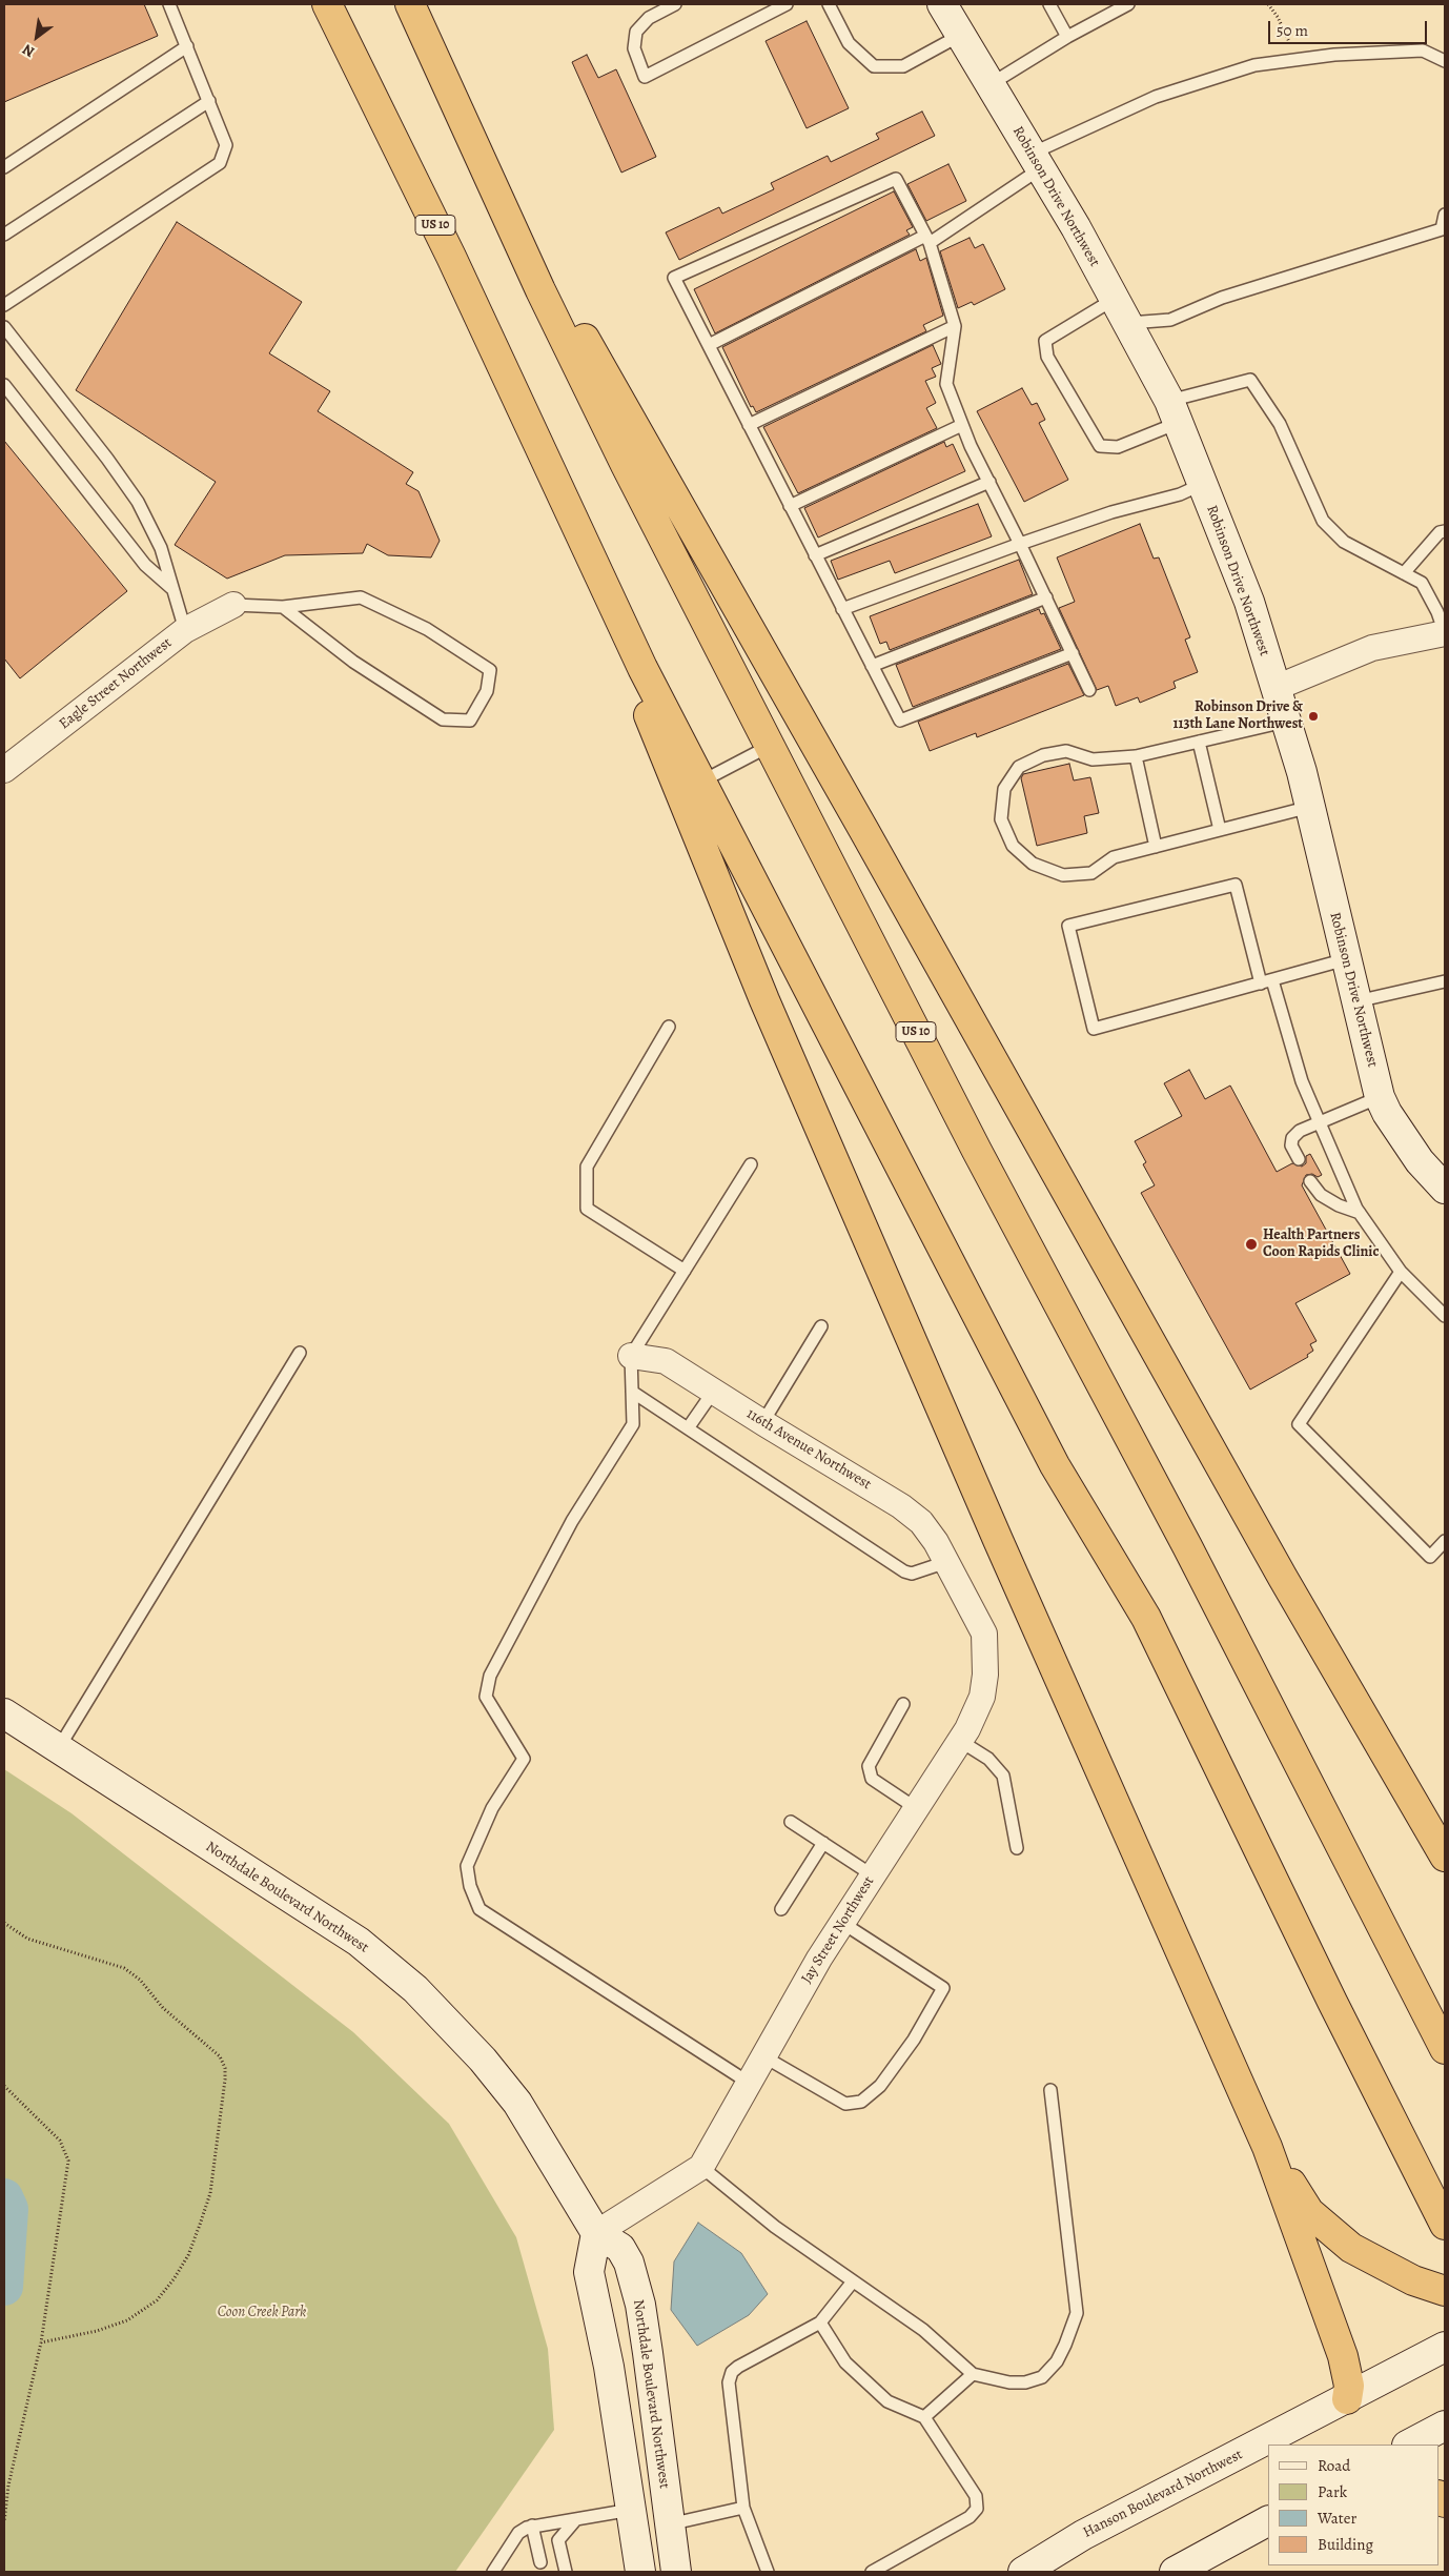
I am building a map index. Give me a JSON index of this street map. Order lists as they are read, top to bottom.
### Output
{
  "streets": {
    "highway": ["US 10"],
    "main road": ["Robinson Drive Northwest", "Northdale Boulevard Northwest", "Hanson Boulevard Northwest"],
    "street": ["Eagle Street Northwest", "116th Avenue Northwest", "Jay Street Northwest"]
  },
  "crossings": [
    ["116th Avenue Northwest", "Jay Street Northwest"],
    ["Northdale Boulevard Northwest", "Jay Street Northwest"]
  ],
  "parks": ["Coon Creek Park"],
  "places": ["Robinson Drive & 113th Lane Northwest", "Health Partners Coon Rapids Clinic"],
  "legend": [
    "Road",
    "Park",
    "Water",
    "Building"
  ],
  "scale_bar": "50 m",
  "north": "bottom left"
}
